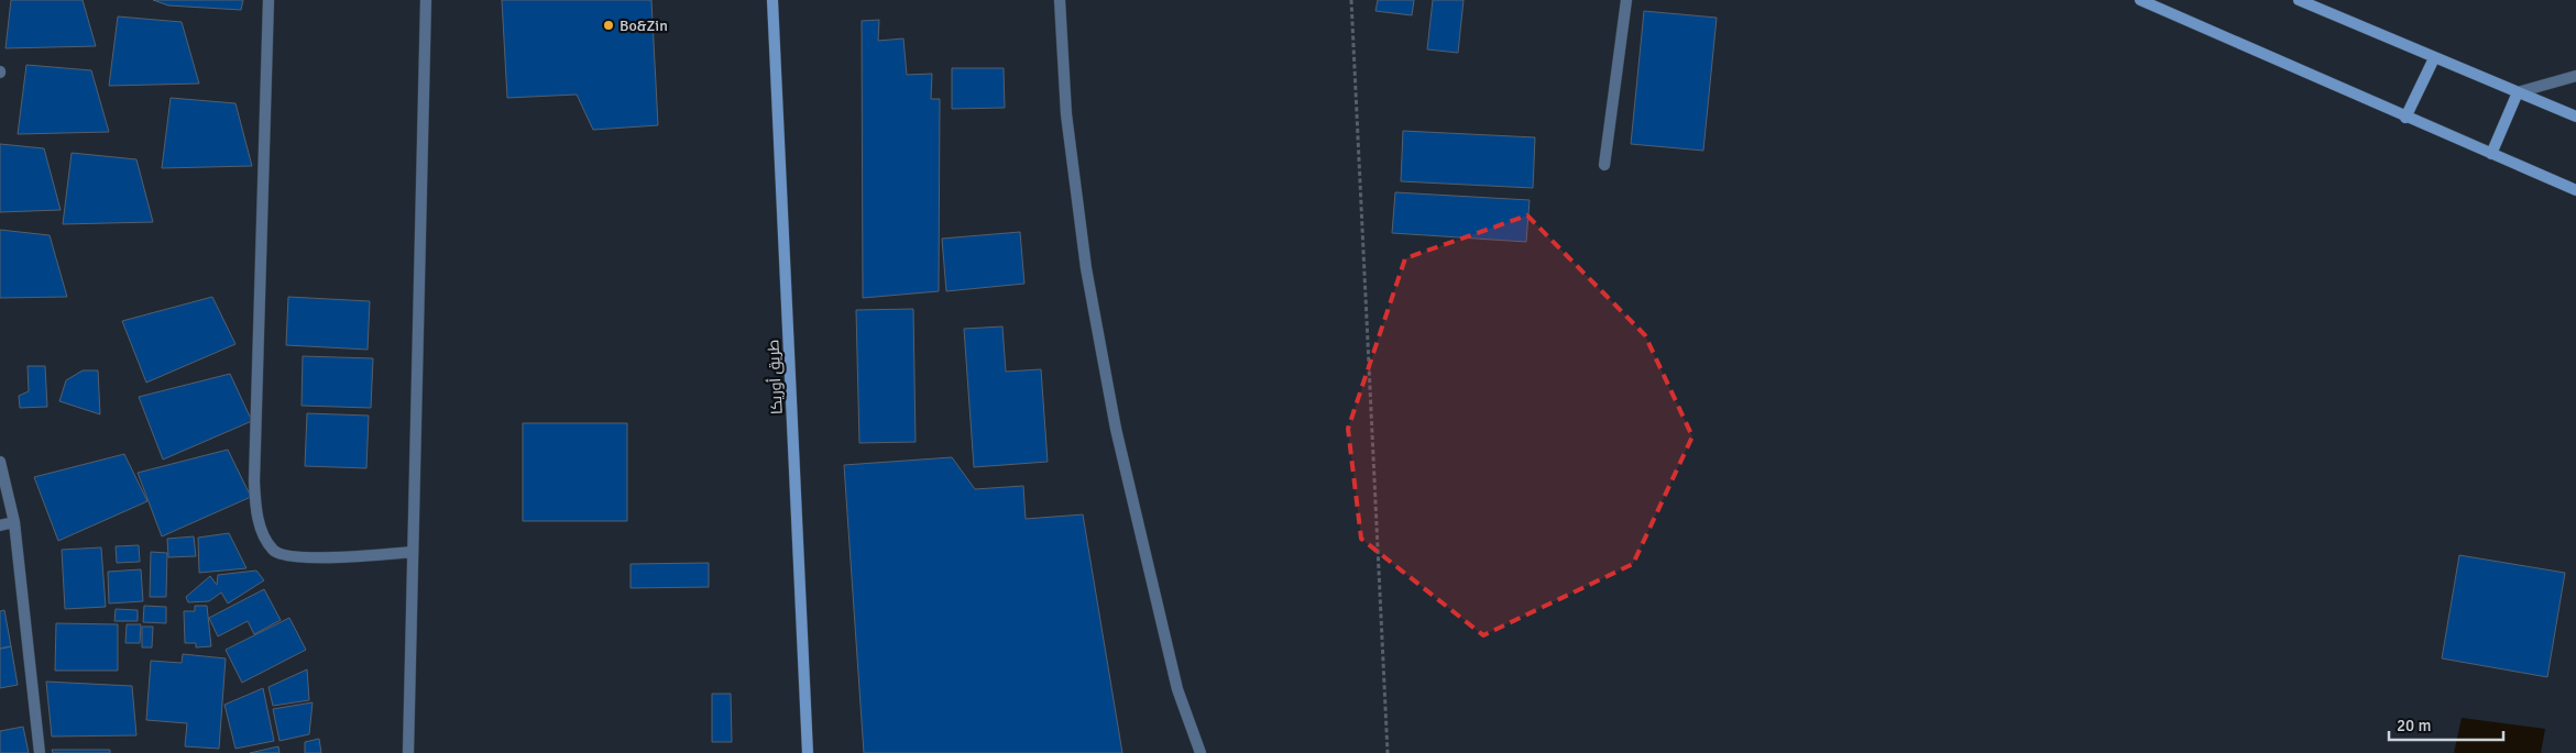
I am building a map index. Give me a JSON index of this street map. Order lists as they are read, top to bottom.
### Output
{
  "streets": {
    "street": ["طريق أوريكا"]
  },
  "places": ["Bo&Zin"],
  "scale_bar": "20 m"
}
